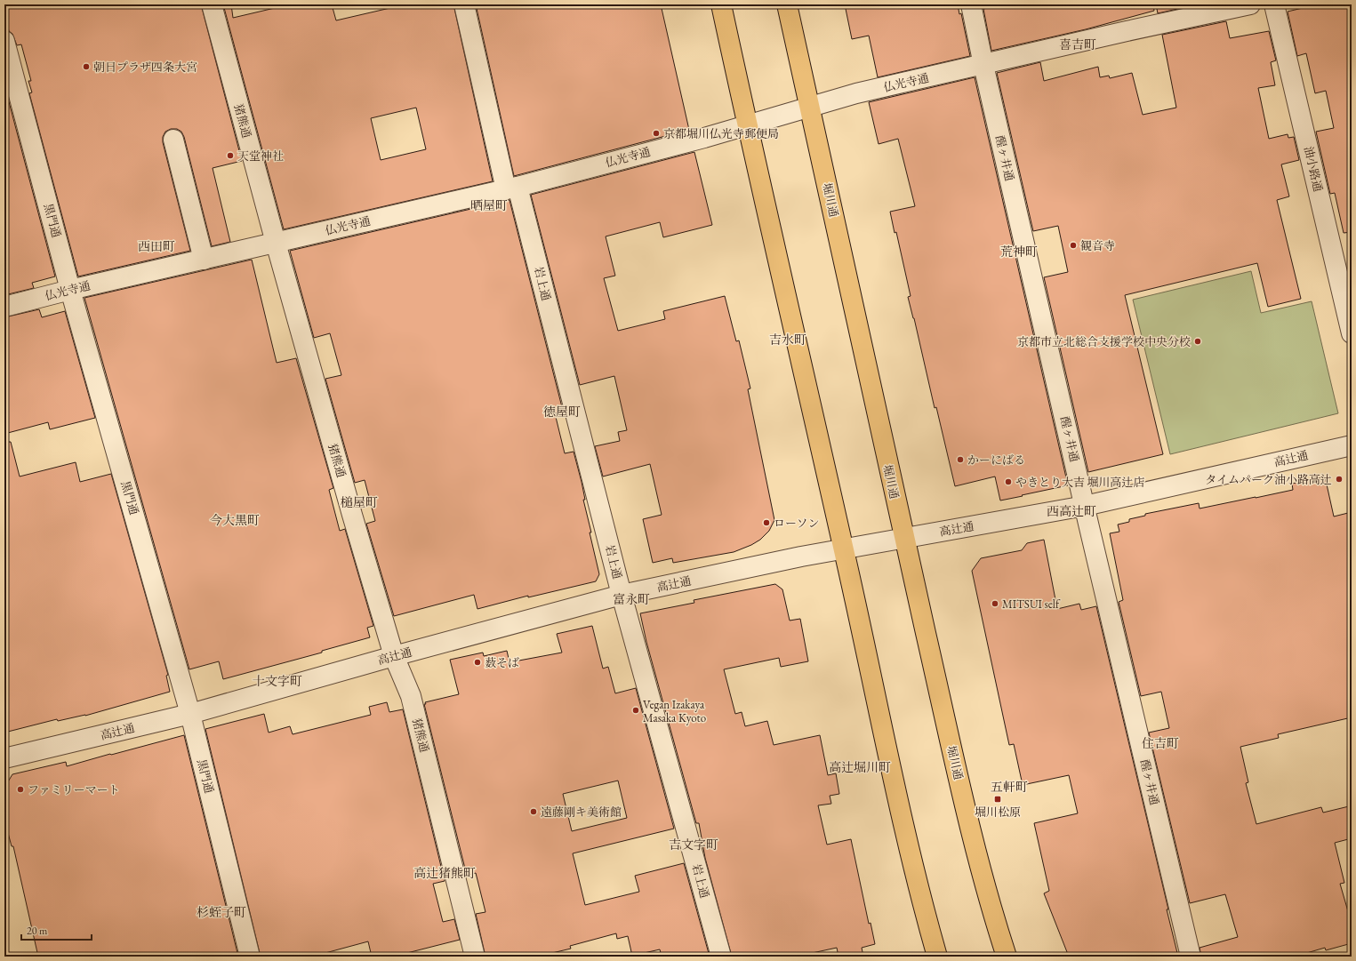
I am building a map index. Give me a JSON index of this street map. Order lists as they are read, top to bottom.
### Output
{
  "streets": {
    "main road": ["堀川通"],
    "street": [
      "仏光寺通",
      "猪熊通",
      "醒ヶ井通",
      "油小路通",
      "黒門通",
      "岩上通",
      "高辻通"
    ]
  },
  "crossings": [
    ["仏光寺通", "猪熊通"],
    ["仏光寺通", "醒ヶ井通"],
    ["仏光寺通", "堀川通"],
    ["仏光寺通", "黒門通"],
    ["仏光寺通", "岩上通"],
    ["猪熊通", "高辻通"],
    ["醒ヶ井通", "高辻通"],
    ["堀川通", "高辻通"],
    ["黒門通", "高辻通"],
    ["岩上通", "高辻通"]
  ],
  "districts": [
    "喜吉町",
    "晒屋町",
    "西田町",
    "荒神町",
    "吉水町",
    "徳屋町",
    "槌屋町",
    "西高辻町",
    "今大黒町",
    "富永町",
    "十文字町",
    "住吉町",
    "高辻堀川町",
    "五軒町",
    "吉文字町",
    "高辻猪熊町",
    "杉蛭子町"
  ],
  "places": {
    "other": [
      "朝日プラザ四条大宮",
      "京都堀川仏光寺郵便局",
      "天堂神社",
      "観音寺",
      "京都市立北総合支援学校中央分校",
      "かーにばる",
      "タイムパーク油小路高辻",
      "やきとり大吉 堀川高辻店",
      "ローソン",
      "MITSUI self",
      "薮そば",
      "Vegan Izakaya Masaka Kyoto",
      "ファミリーマート",
      "遠藤剛キ美術館"
    ],
    "transit": ["堀川松原"]
  },
  "scale_bar": "20 m"
}
